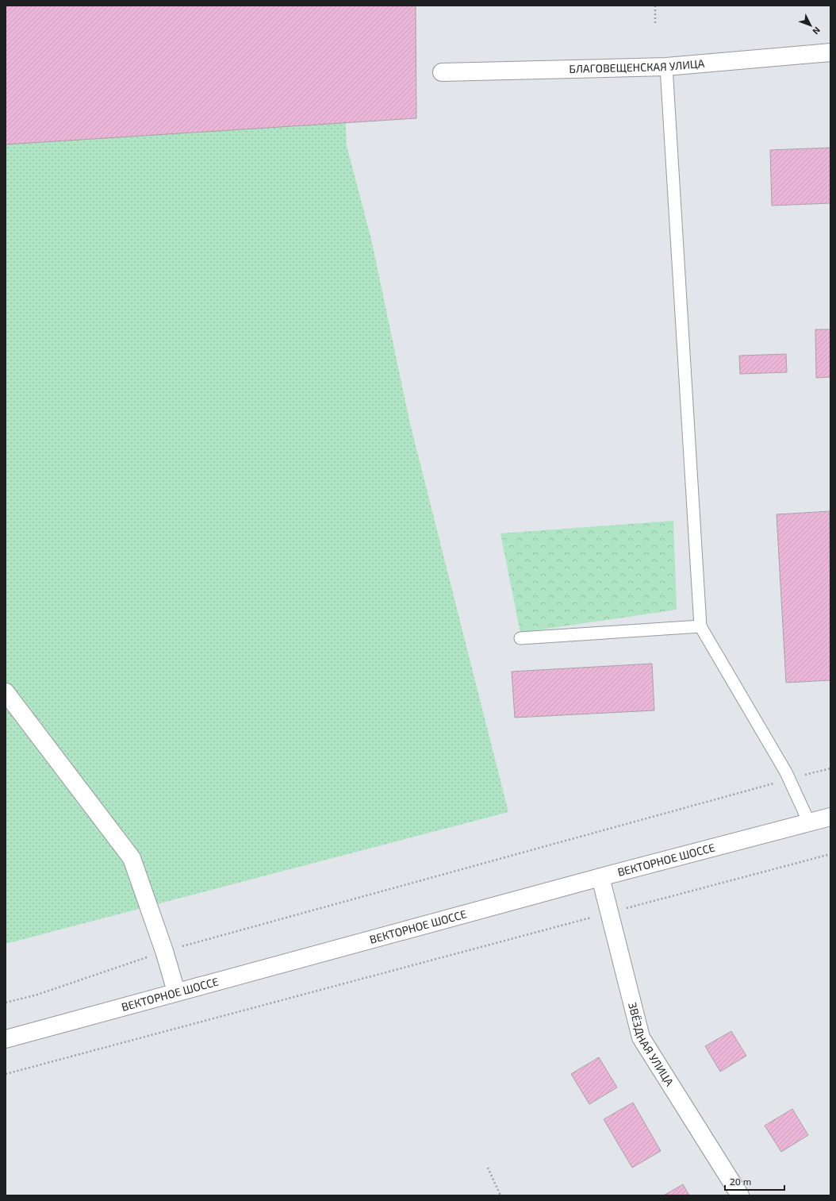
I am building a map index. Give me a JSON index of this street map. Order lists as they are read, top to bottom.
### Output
{
  "streets": {
    "street": ["БЛАГОВЕЩЕНСКАЯ УЛИЦА", "ВЕКТОРНОЕ ШОССЕ", "ЗВЁЗДНАЯ УЛИЦА"]
  },
  "crossings": [
    ["ВЕКТОРНОЕ ШОССЕ", "ЗВЁЗДНАЯ УЛИЦА"]
  ],
  "scale_bar": "20 m",
  "north": "bottom right"
}
